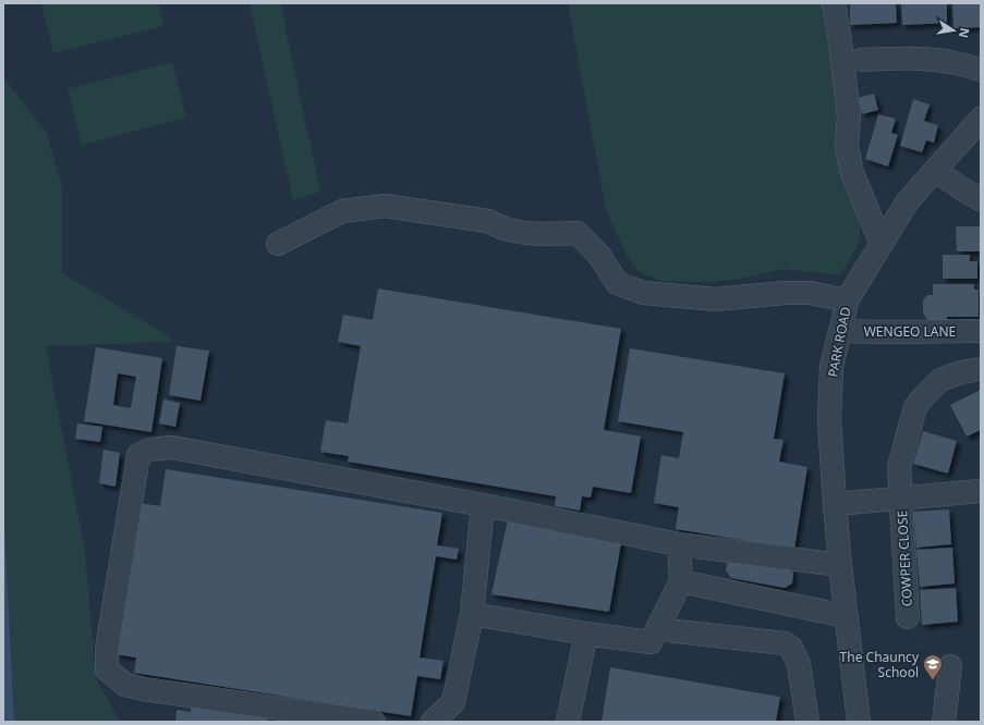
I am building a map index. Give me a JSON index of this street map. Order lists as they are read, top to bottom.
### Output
{
  "streets": {
    "street": ["WENGEO LANE", "PARK ROAD", "COWPER CLOSE"]
  },
  "crossings": [
    ["WENGEO LANE", "PARK ROAD"],
    ["PARK ROAD", "COWPER CLOSE"]
  ],
  "places": {
    "school or university": ["The Chauncy School"]
  },
  "north": "right"
}
